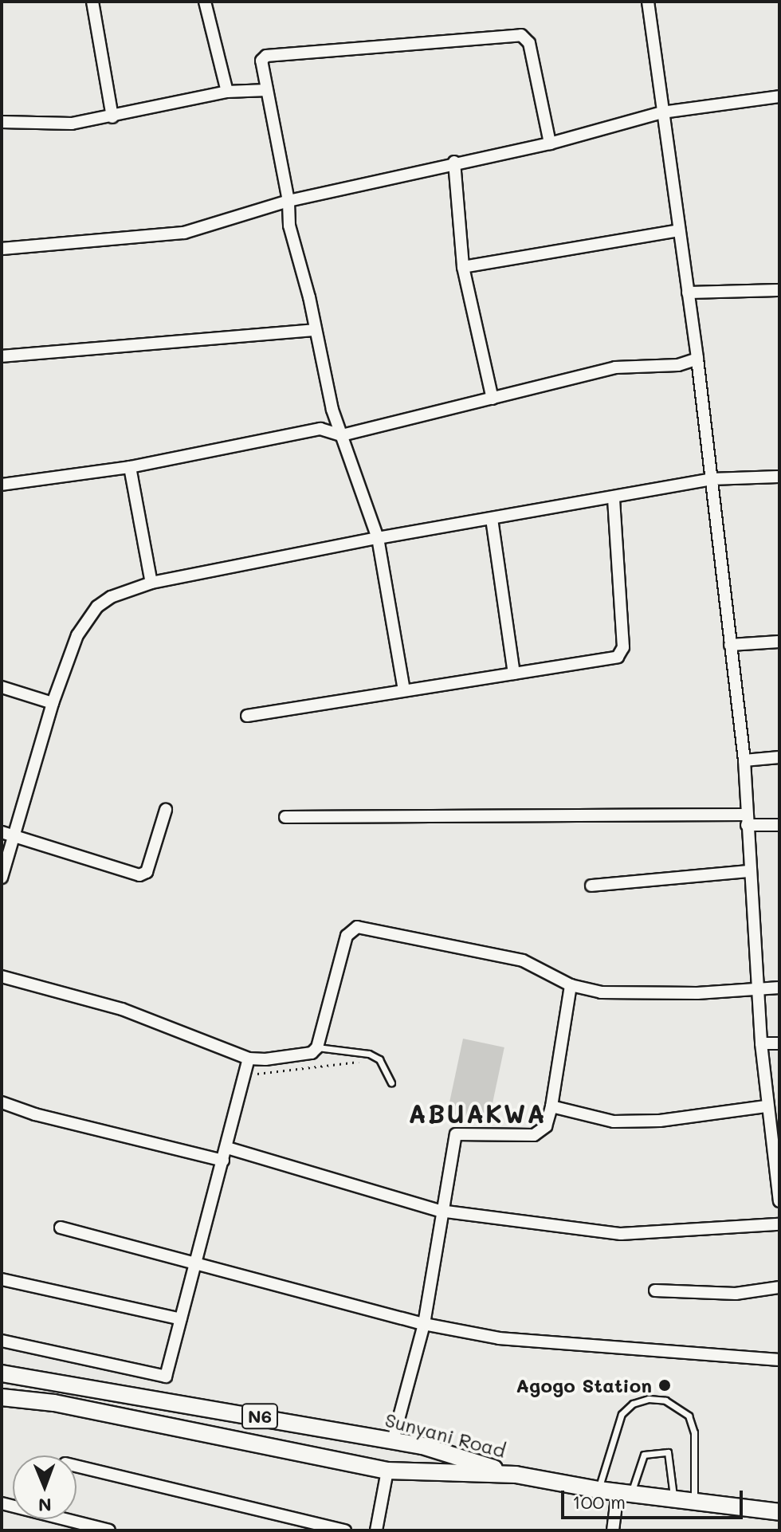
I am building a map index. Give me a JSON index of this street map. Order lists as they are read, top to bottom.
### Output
{
  "streets": {
    "main road": ["N6", "Sunyani Road"]
  },
  "crossings": [
    ["N6", "Sunyani Road"]
  ],
  "districts": ["ABUAKWA"],
  "places": ["Agogo Station"],
  "scale_bar": "100 m",
  "north": "bottom"
}
